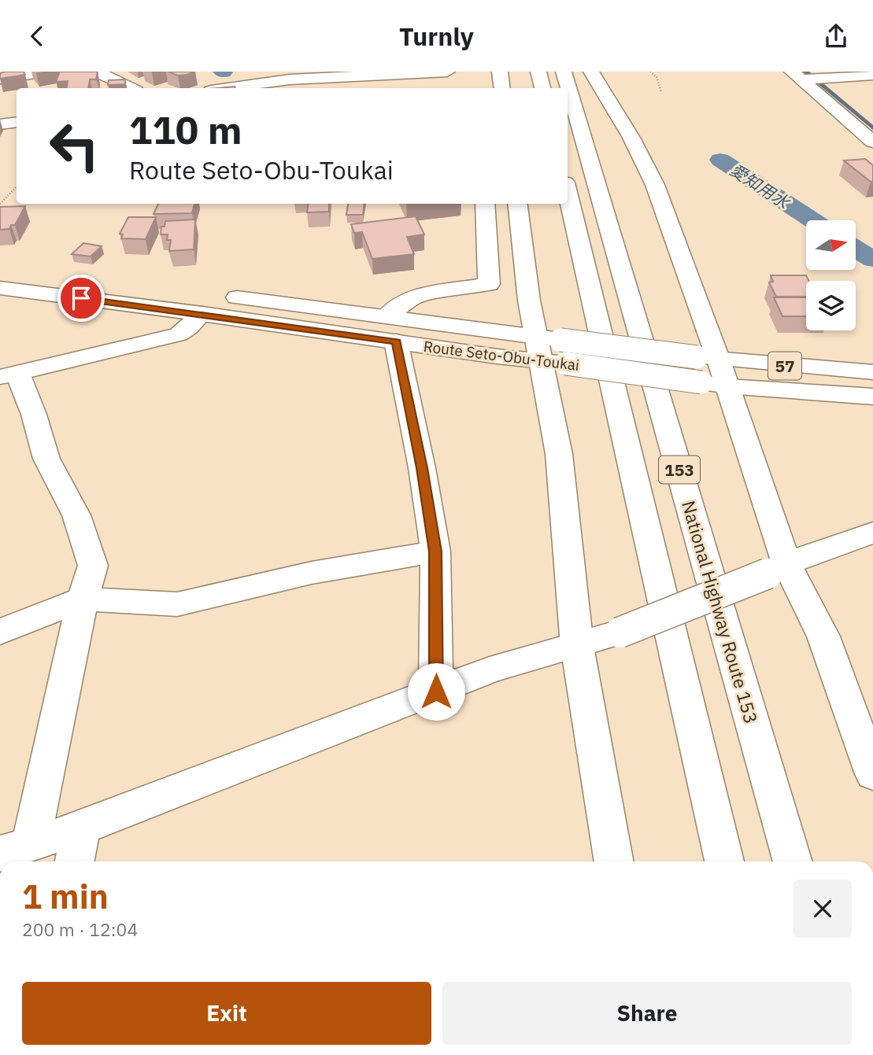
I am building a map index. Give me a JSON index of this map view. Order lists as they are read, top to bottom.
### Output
{
  "streets": {
    "main road": [
      "Route Seto-Obu-Toukai",
      "57",
      "153",
      "National Highway Route 153"
    ]
  },
  "water": ["愛知用水"],
  "north": "right",
  "page": {
    "header": "Turnly",
    "turn": ["110 m", "Route Seto-Obu-Toukai"],
    "heading": ["1 min", "200 m · 12:04"],
    "buttons": ["Exit", "Share"]
  }
}
